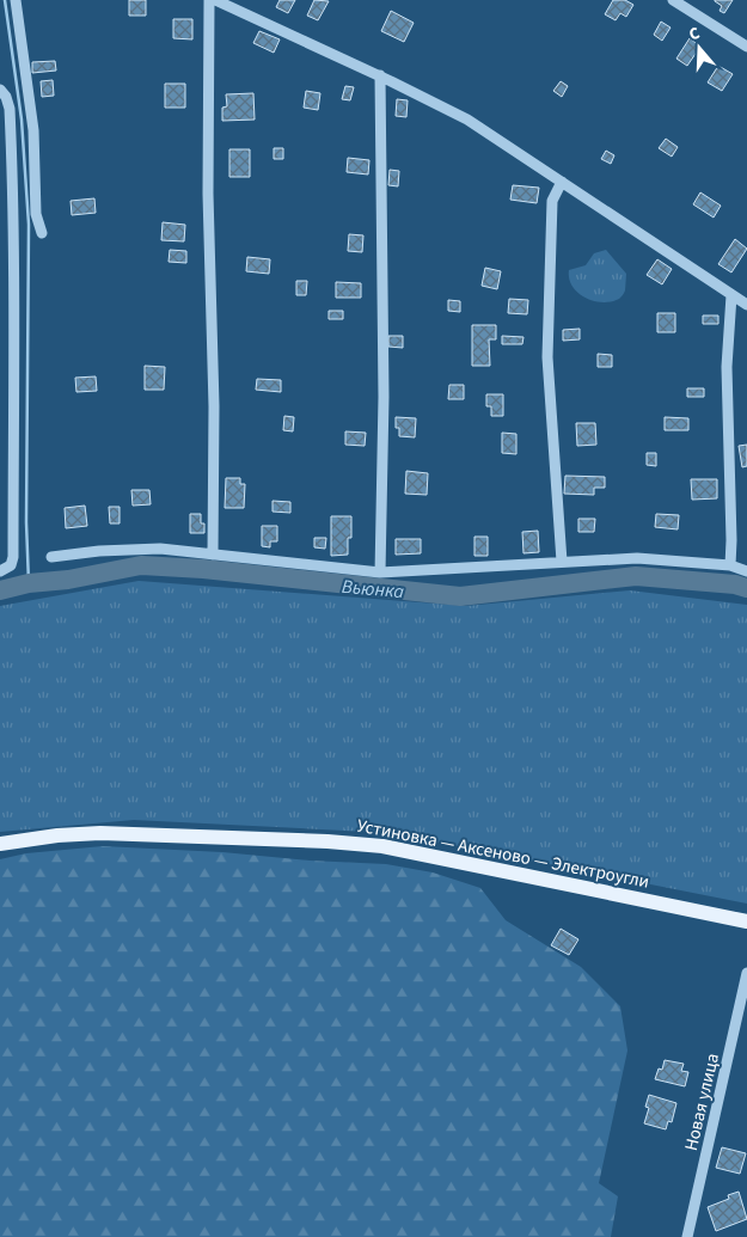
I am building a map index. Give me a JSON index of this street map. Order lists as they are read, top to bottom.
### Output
{
  "streets": {
    "main road": ["Устиновка — Аксеново — Электроугли"],
    "street": ["Новая улица"]
  },
  "water": ["Вьюнка"],
  "north": "top"
}
